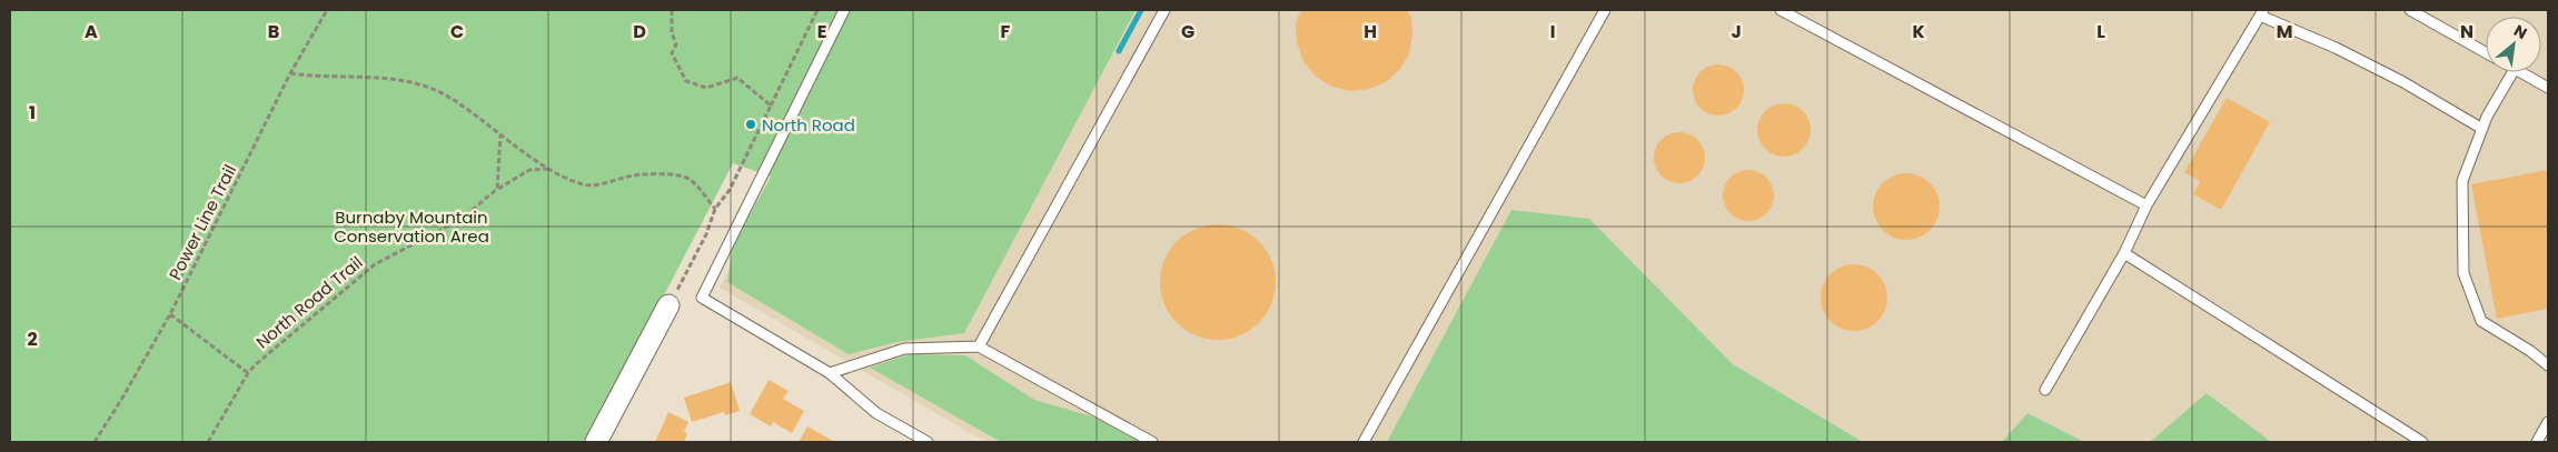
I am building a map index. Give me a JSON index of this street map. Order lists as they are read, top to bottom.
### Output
{
  "streets": {
    "path": ["Power Line Trail", "North Road Trail"]
  },
  "parks": ["Burnaby Mountain Conservation Area"],
  "places": ["North Road"],
  "north": "top right",
  "grid": {
    "columns": [
      "A",
      "B",
      "C",
      "D",
      "E",
      "F",
      "G",
      "H",
      "I",
      "J",
      "K",
      "L",
      "M",
      "N"
    ],
    "rows": ["1", "2"]
  }
}
